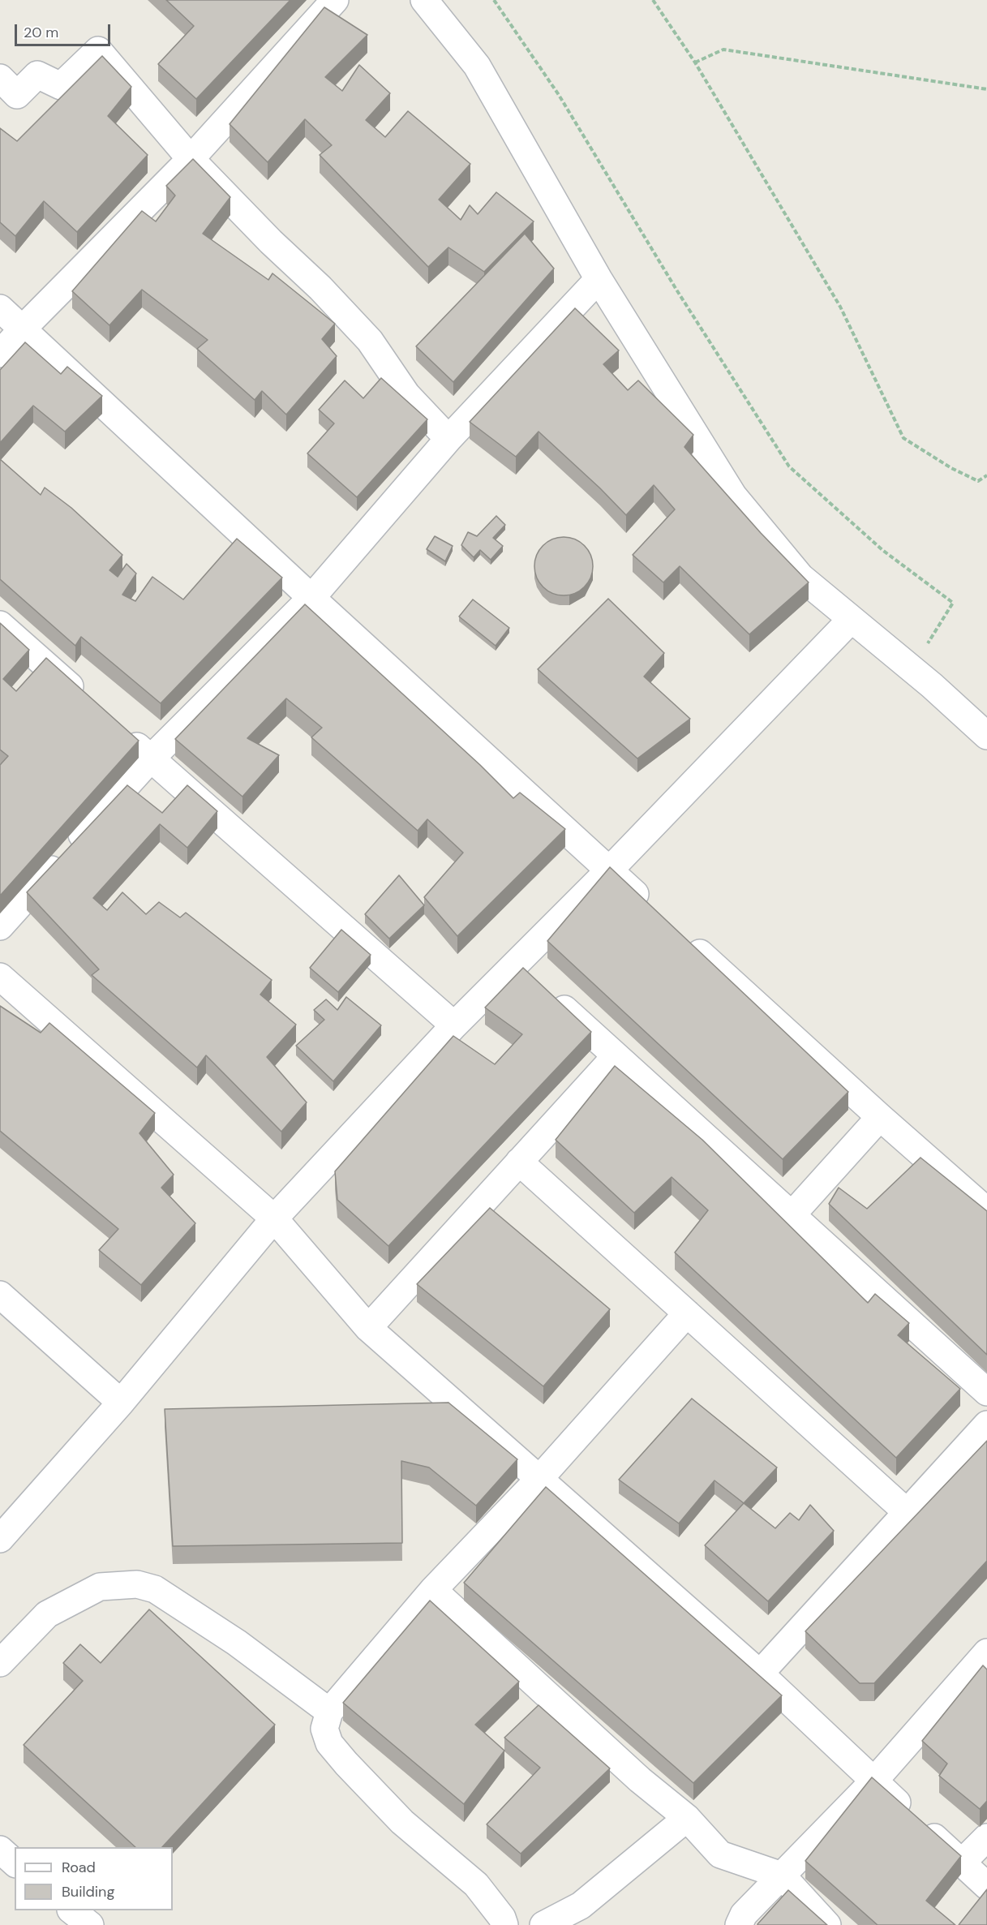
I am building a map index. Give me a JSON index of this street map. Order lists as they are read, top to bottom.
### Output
{
  "legend": ["Road", "Building"],
  "scale_bar": "20 m"
}
